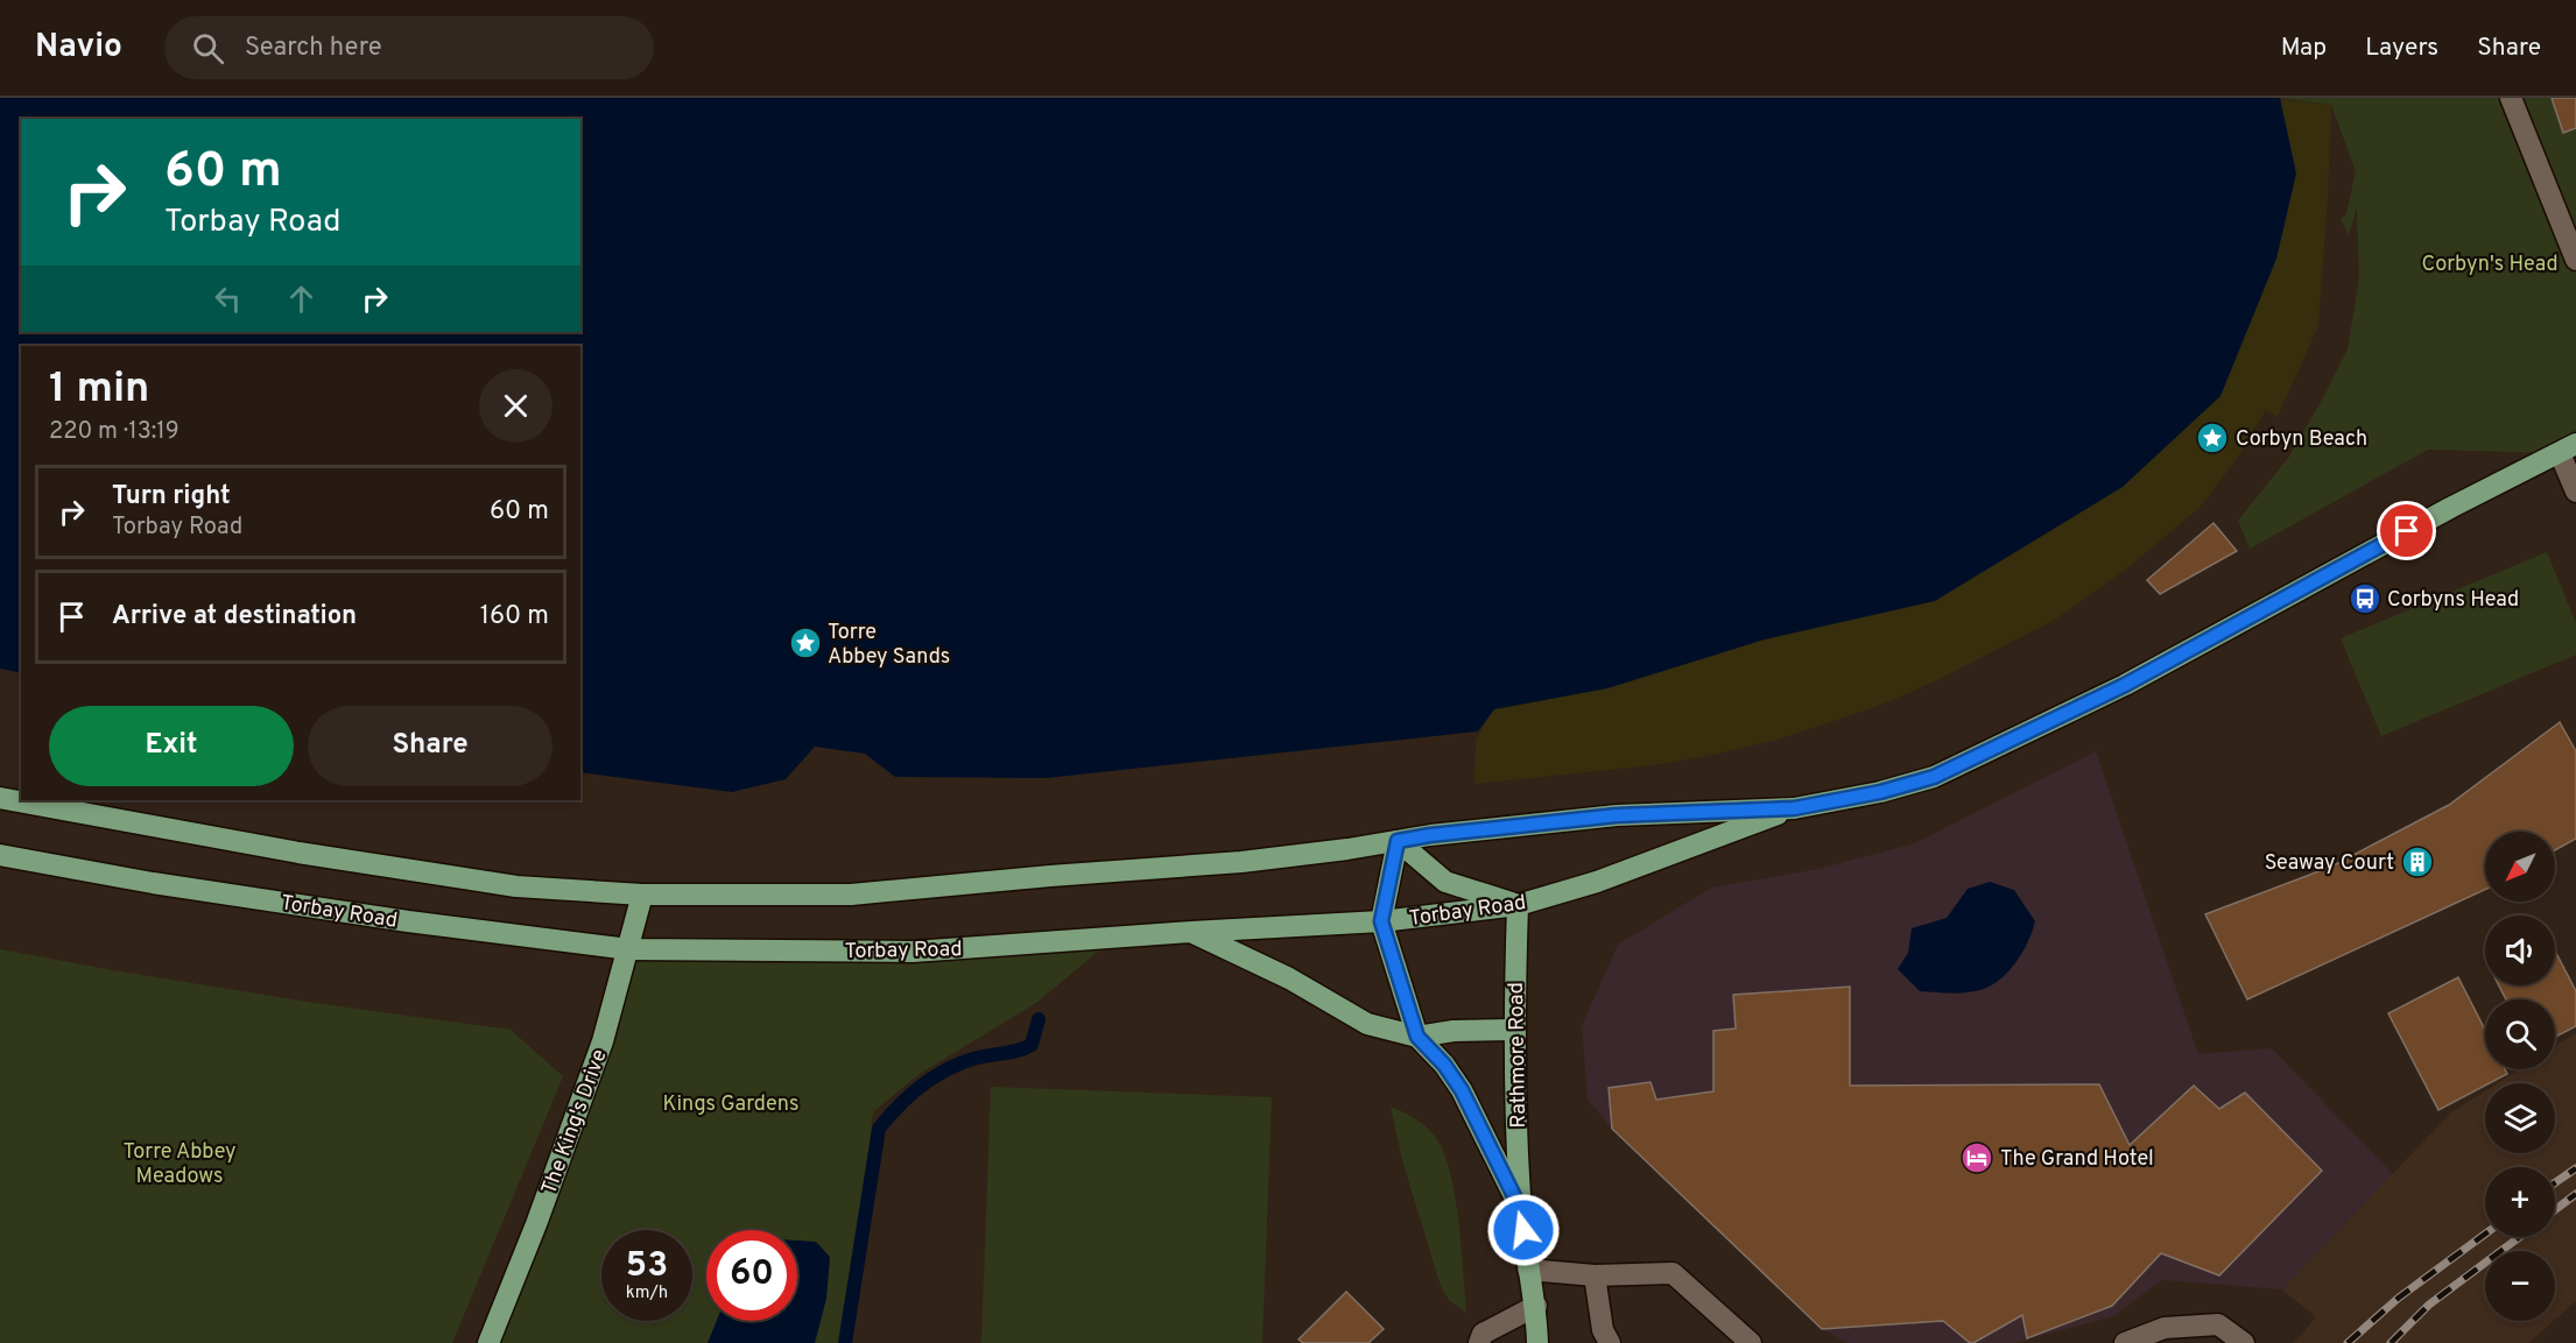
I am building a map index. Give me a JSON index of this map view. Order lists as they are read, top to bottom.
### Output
{
  "streets": {
    "main road": ["Torbay Road", "Rathmore Road", "The King's Drive"]
  },
  "crossings": [
    ["Torbay Road", "Rathmore Road"],
    ["Torbay Road", "The King's Drive"]
  ],
  "parks": ["Corbyn's Head", "Kings Gardens", "Torre Abbey Meadows"],
  "places": {
    "place": ["Corbyn Beach", "Torre Abbey Sands"],
    "bus stop": ["Corbyns Head"],
    "building": ["Seaway Court"],
    "hotel": ["The Grand Hotel"]
  },
  "north": "bottom left",
  "page": {
    "header": "Navio",
    "search": "Search here",
    "nav": ["Map", "Layers", "Share"],
    "turn": ["60 m", "Torbay Road"],
    "heading": ["1 min", "220 m · 13:19"],
    "list": [
      {
        "name": "Turn right",
        "note": "Torbay Road",
        "value": "60 m"
      },
      {
        "name": "Arrive at destination",
        "value": "160 m"
      }
    ],
    "buttons": ["Exit", "Share"],
    "map_buttons": ["+", "−"],
    "speed": "53 km/h",
    "limit": "60"
  }
}
